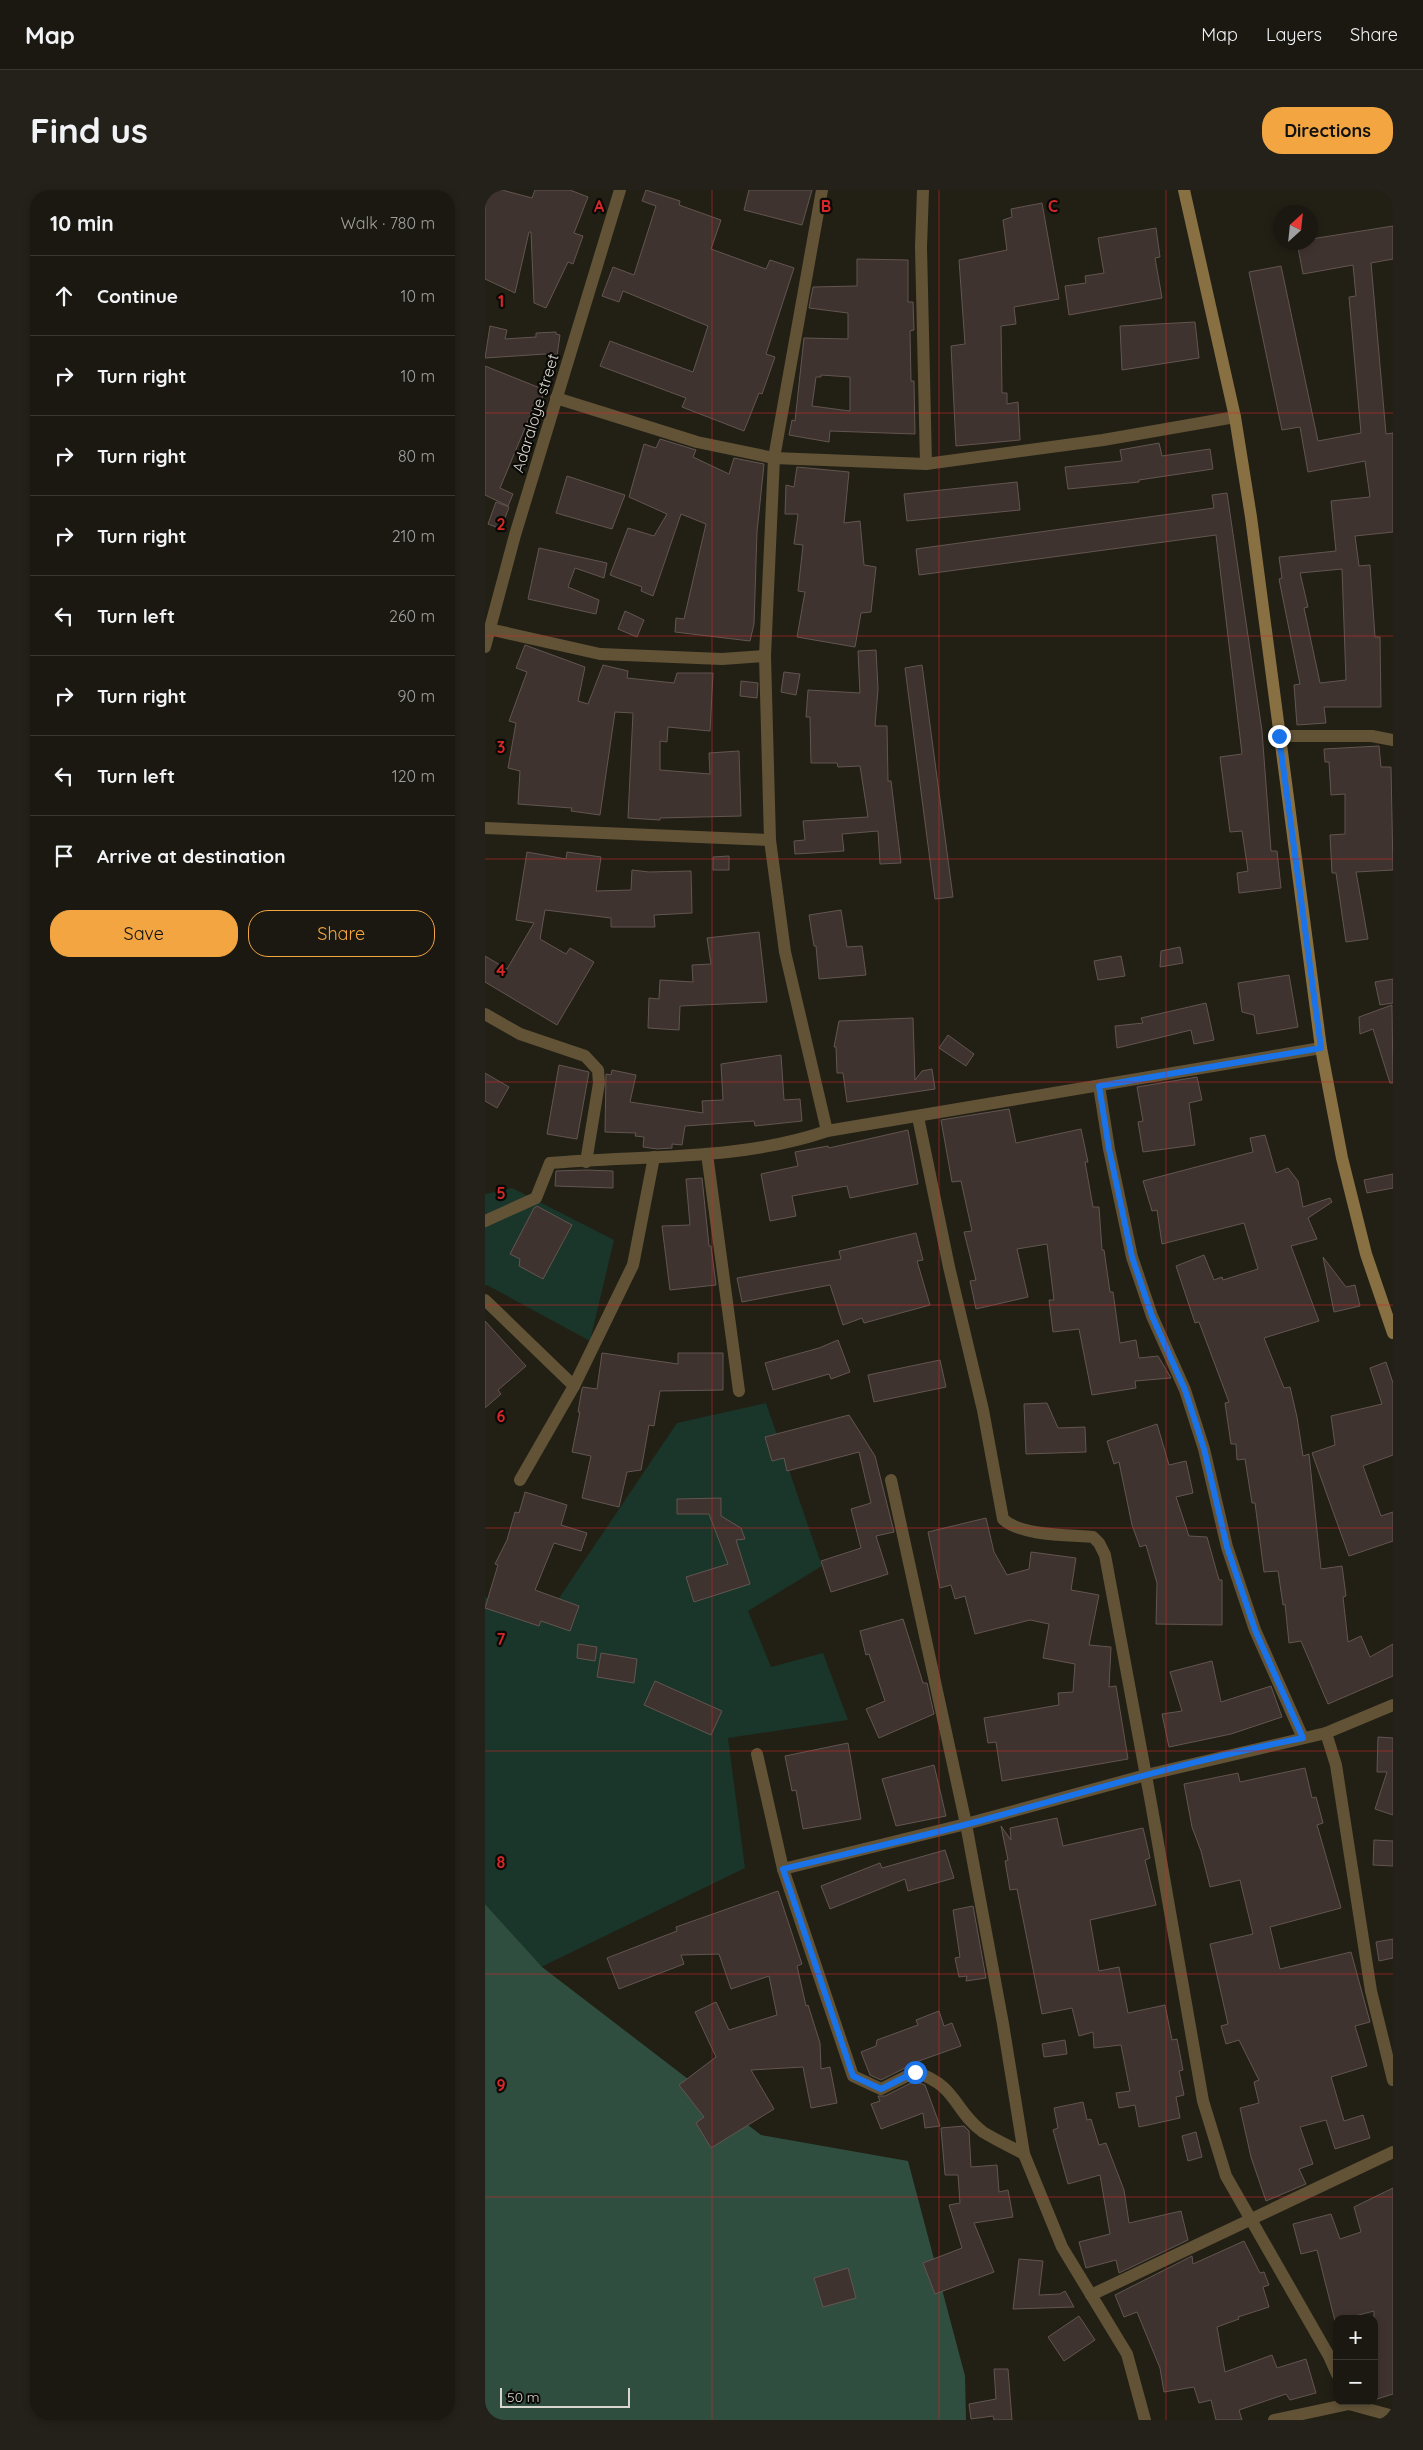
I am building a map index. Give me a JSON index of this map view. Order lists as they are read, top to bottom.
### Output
{
  "streets": {
    "street": ["Adaraloye street"]
  },
  "scale_bar": "50 m",
  "north": "top right",
  "page": {
    "header": "Map",
    "nav": ["Map", "Layers", "Share"],
    "buttons": [
      "Directions",
      ["Save", "Share"]
    ],
    "title": "Find us",
    "heading": ["10 min", "Walk · 780 m"],
    "list": [
      ["Continue", "10 m"],
      ["Turn right", "10 m"],
      ["Turn right", "80 m"],
      ["Turn right", "210 m"],
      ["Turn left", "260 m"],
      ["Turn right", "90 m"],
      ["Turn left", "120 m"],
      "Arrive at destination"
    ],
    "map_buttons": ["+", "−"],
    "scale": "50 m"
  },
  "grid": {
    "columns": ["A", "B", "C"],
    "rows": [
      "1",
      "2",
      "3",
      "4",
      "5",
      "6",
      "7",
      "8",
      "9"
    ]
  }
}
